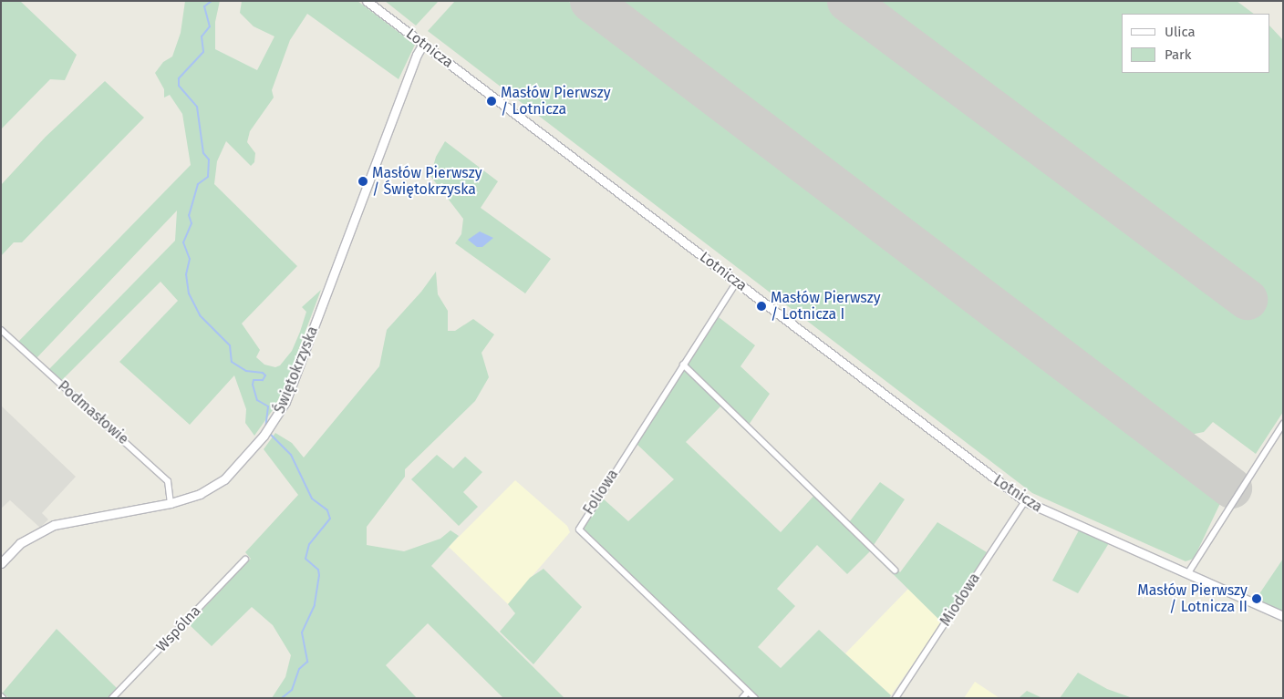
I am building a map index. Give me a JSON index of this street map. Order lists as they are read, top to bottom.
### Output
{
  "streets": {
    "main road": ["Lotnicza", "Świętokrzyska"],
    "street": [
      "Podmasłowie",
      "Foliowa",
      "Miodowa",
      "Wspólna"
    ]
  },
  "crossings": [
    ["Lotnicza", "Świętokrzyska"],
    ["Lotnicza", "Foliowa"],
    ["Lotnicza", "Miodowa"],
    ["Świętokrzyska", "Podmasłowie"]
  ],
  "places": [
    "Masłów Pierwszy / Lotnicza",
    "Masłów Pierwszy / Świętokrzyska",
    "Masłów Pierwszy / Lotnicza I",
    "Masłów Pierwszy / Lotnicza II"
  ],
  "legend": ["Ulica", "Park"]
}
